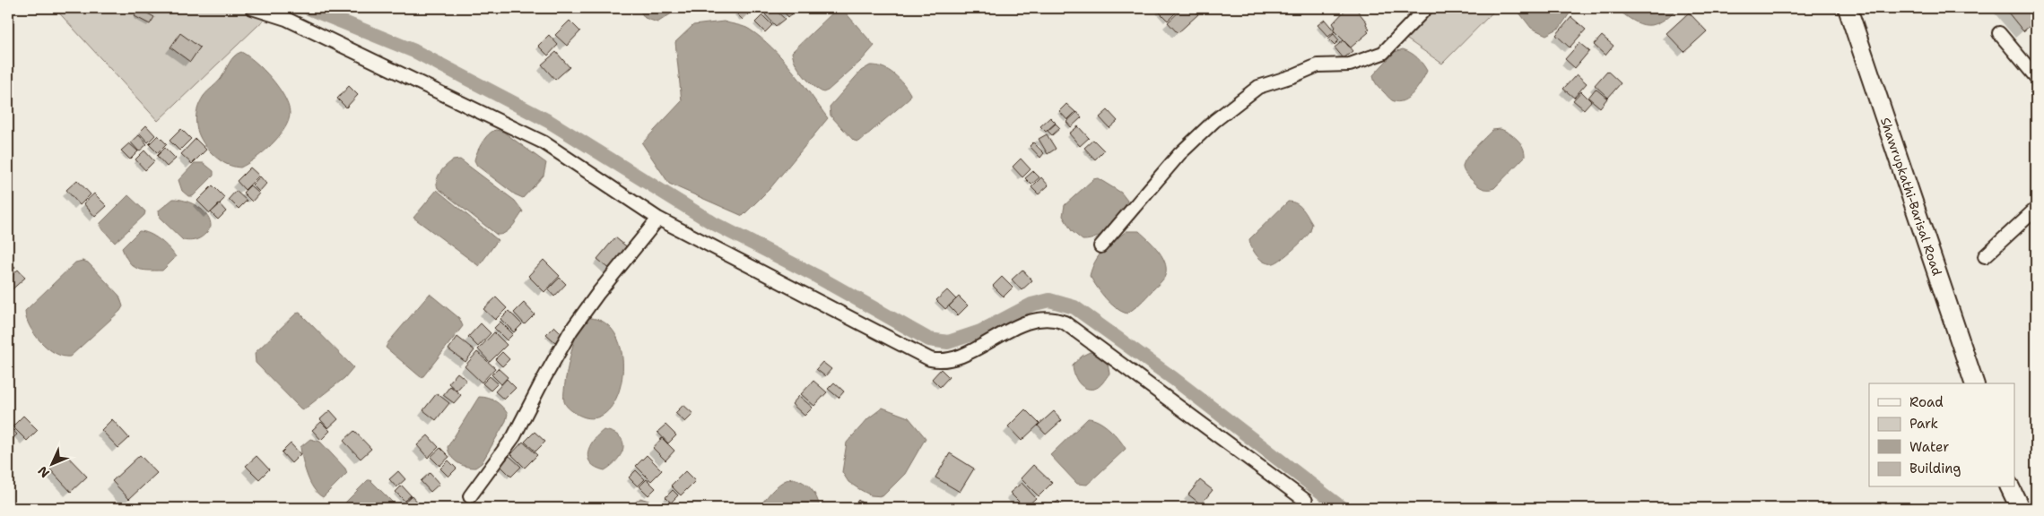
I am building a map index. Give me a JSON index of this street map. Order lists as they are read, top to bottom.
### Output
{
  "streets": {
    "main road": ["Shawrupkathi-Barisal Road"]
  },
  "legend": [
    "Road",
    "Park",
    "Water",
    "Building"
  ],
  "north": "bottom left"
}
